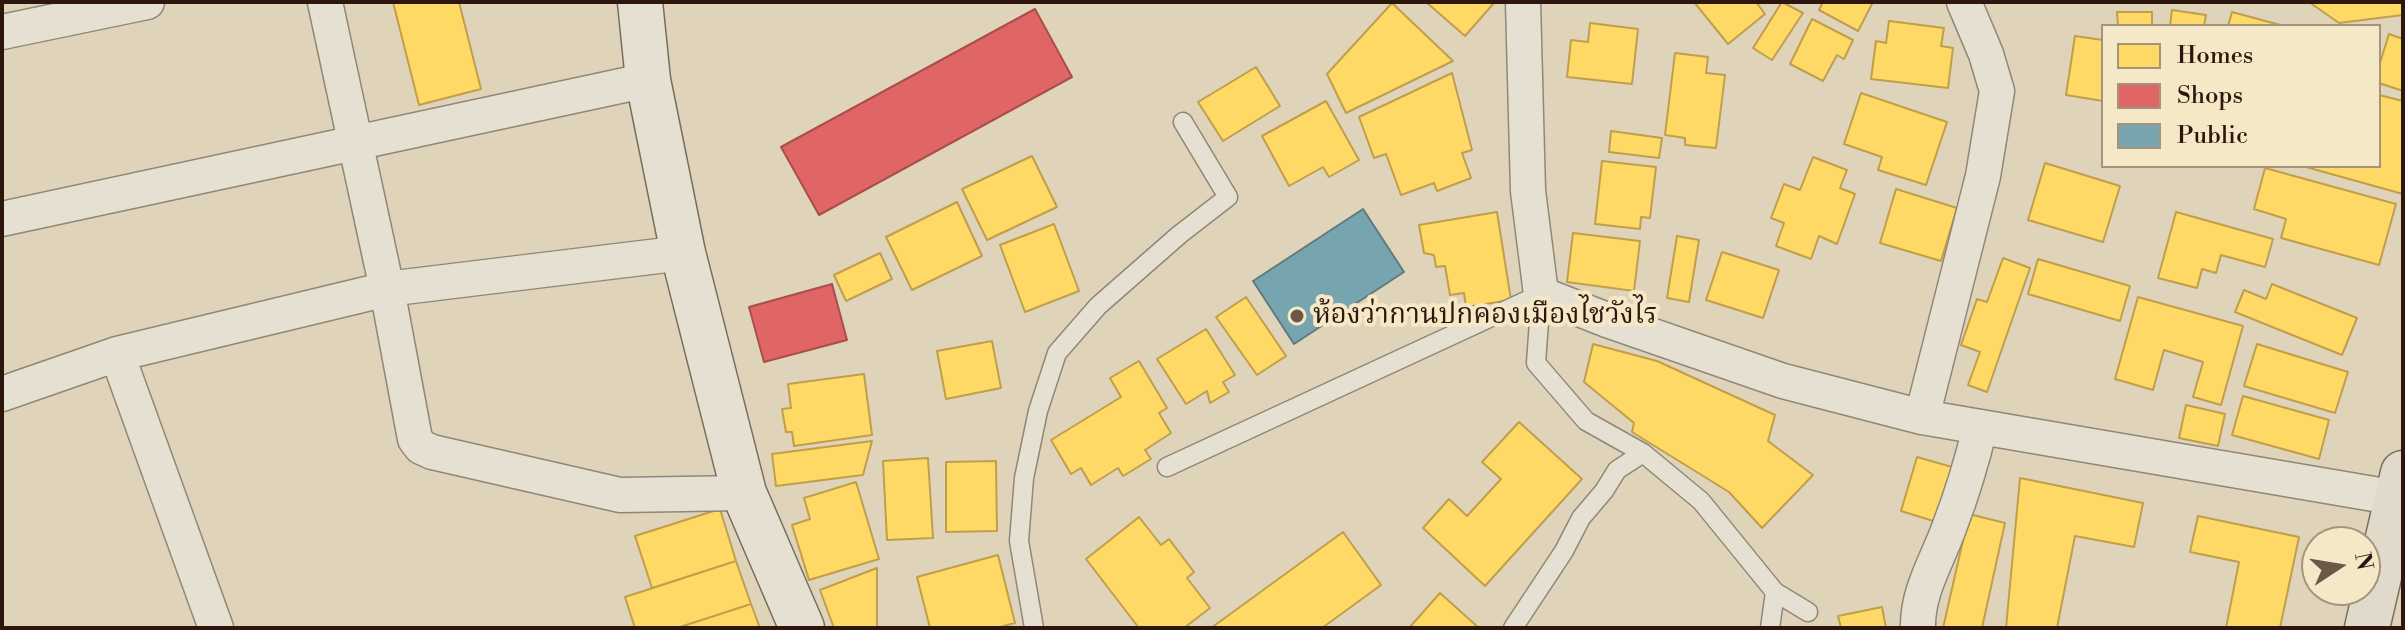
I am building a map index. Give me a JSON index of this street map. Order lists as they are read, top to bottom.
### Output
{
  "places": ["ห้องว่ากานปกคองเมืองไชวังไร"],
  "legend": ["Homes", "Shops", "Public"],
  "north": "right"
}
